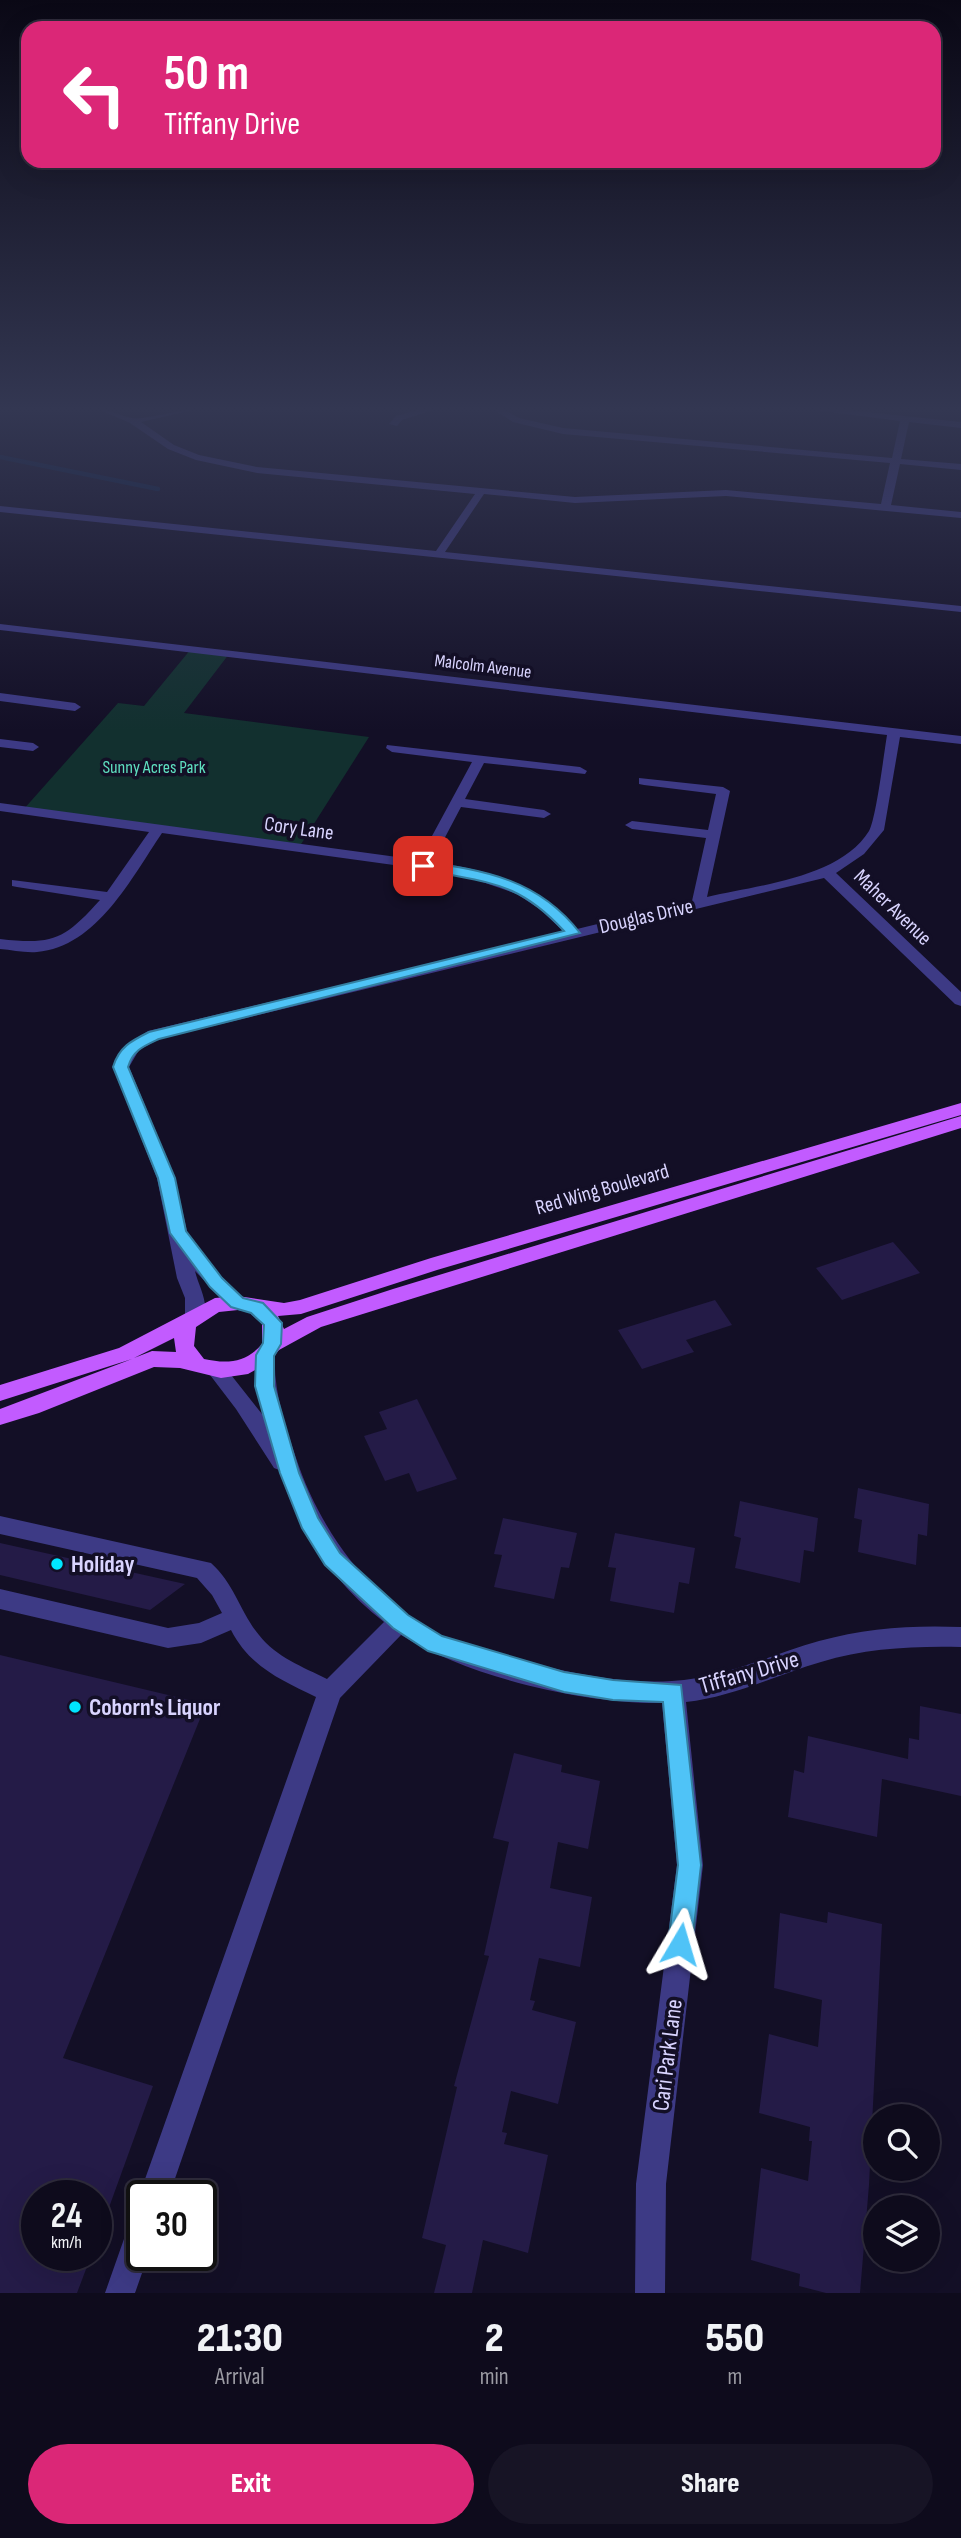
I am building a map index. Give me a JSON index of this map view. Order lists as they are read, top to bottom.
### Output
{
  "streets": {
    "main road": ["Red Wing Boulevard"],
    "street": [
      "Malcolm Avenue",
      "Cory Lane",
      "Maher Avenue",
      "Douglas Drive",
      "Tiffany Drive",
      "Cari Park Lane"
    ]
  },
  "crossings": [
    ["Malcolm Avenue", "Douglas Drive"],
    ["Cory Lane", "Douglas Drive"],
    ["Maher Avenue", "Douglas Drive"],
    ["Douglas Drive", "Red Wing Boulevard"],
    ["Tiffany Drive", "Cari Park Lane"]
  ],
  "parks": ["Sunny Acres Park"],
  "places": ["Holiday", "Coborn's Liquor"],
  "page": {
    "turn": ["50 m", "Tiffany Drive"],
    "speed": "24 km/h",
    "limit": "30",
    "eta": [
      "21:30",
      "Arrival",
      "2",
      "min",
      "550",
      "m"
    ],
    "buttons": ["Exit", "Share"]
  }
}
